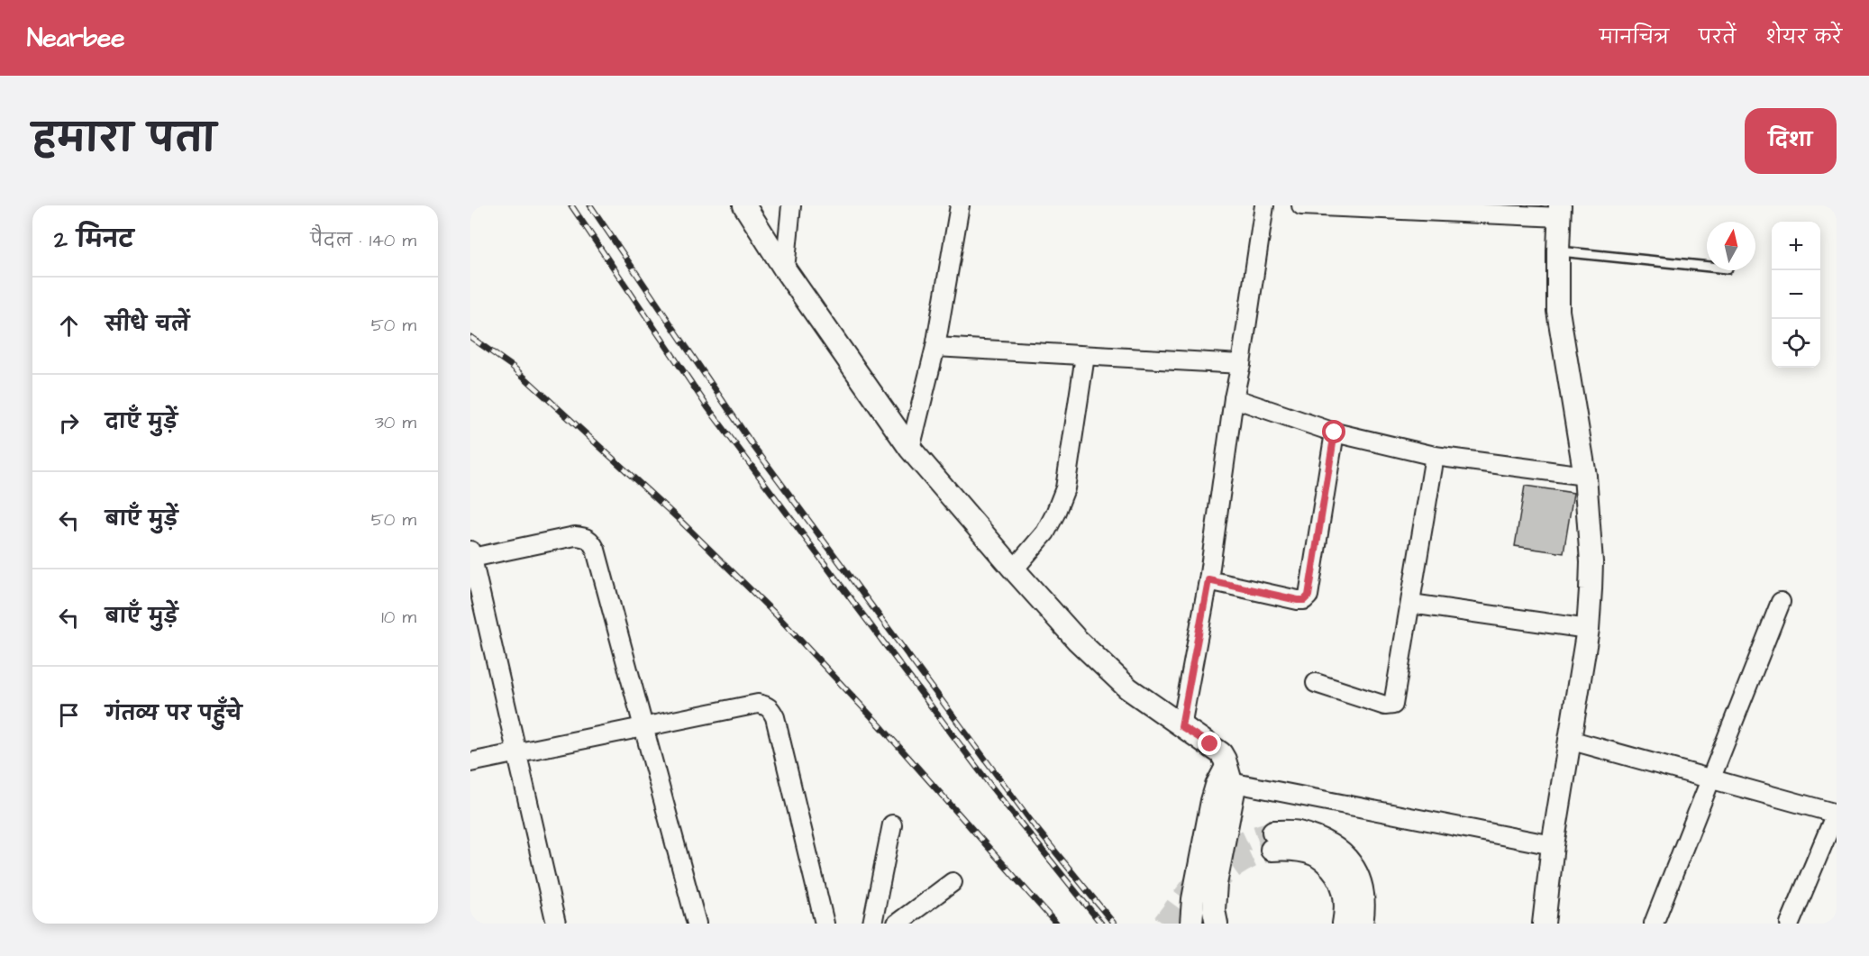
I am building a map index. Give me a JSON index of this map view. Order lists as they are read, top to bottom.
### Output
{
  "north": "top",
  "page": {
    "header": "Nearbee",
    "nav": ["मानचित्र", "परतें", "शेयर करें"],
    "title": "हमारा पता",
    "buttons": "दिशा",
    "heading": ["2 मिनट", "पैदल · 140 m"],
    "map_buttons": ["+", "−"],
    "list": [
      ["सीधे चलें", "50 m"],
      ["दाएँ मुड़ें", "30 m"],
      ["बाएँ मुड़ें", "50 m"],
      ["बाएँ मुड़ें", "10 m"],
      "गंतव्य पर पहुँचे"
    ]
  }
}
